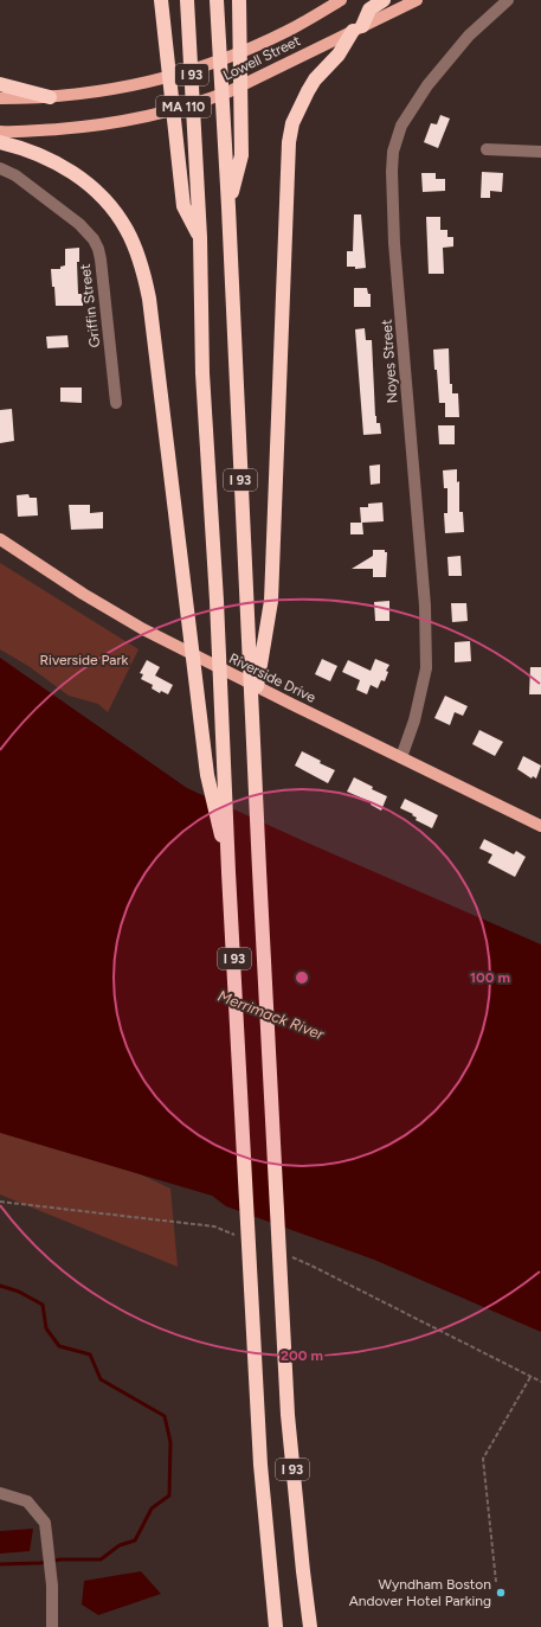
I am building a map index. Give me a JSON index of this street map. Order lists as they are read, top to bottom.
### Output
{
  "streets": {
    "highway": ["I 93"],
    "main road": ["Lowell Street", "MA 110", "Riverside Drive"],
    "street": ["Griffin Street", "Noyes Street"]
  },
  "crossings": [
    ["Noyes Street", "Riverside Drive"]
  ],
  "water": ["Merrimack River"],
  "parks": ["Riverside Park"],
  "places": ["Wyndham Boston Andover Hotel Parking"],
  "rings": ["100 m", "200 m"]
}
